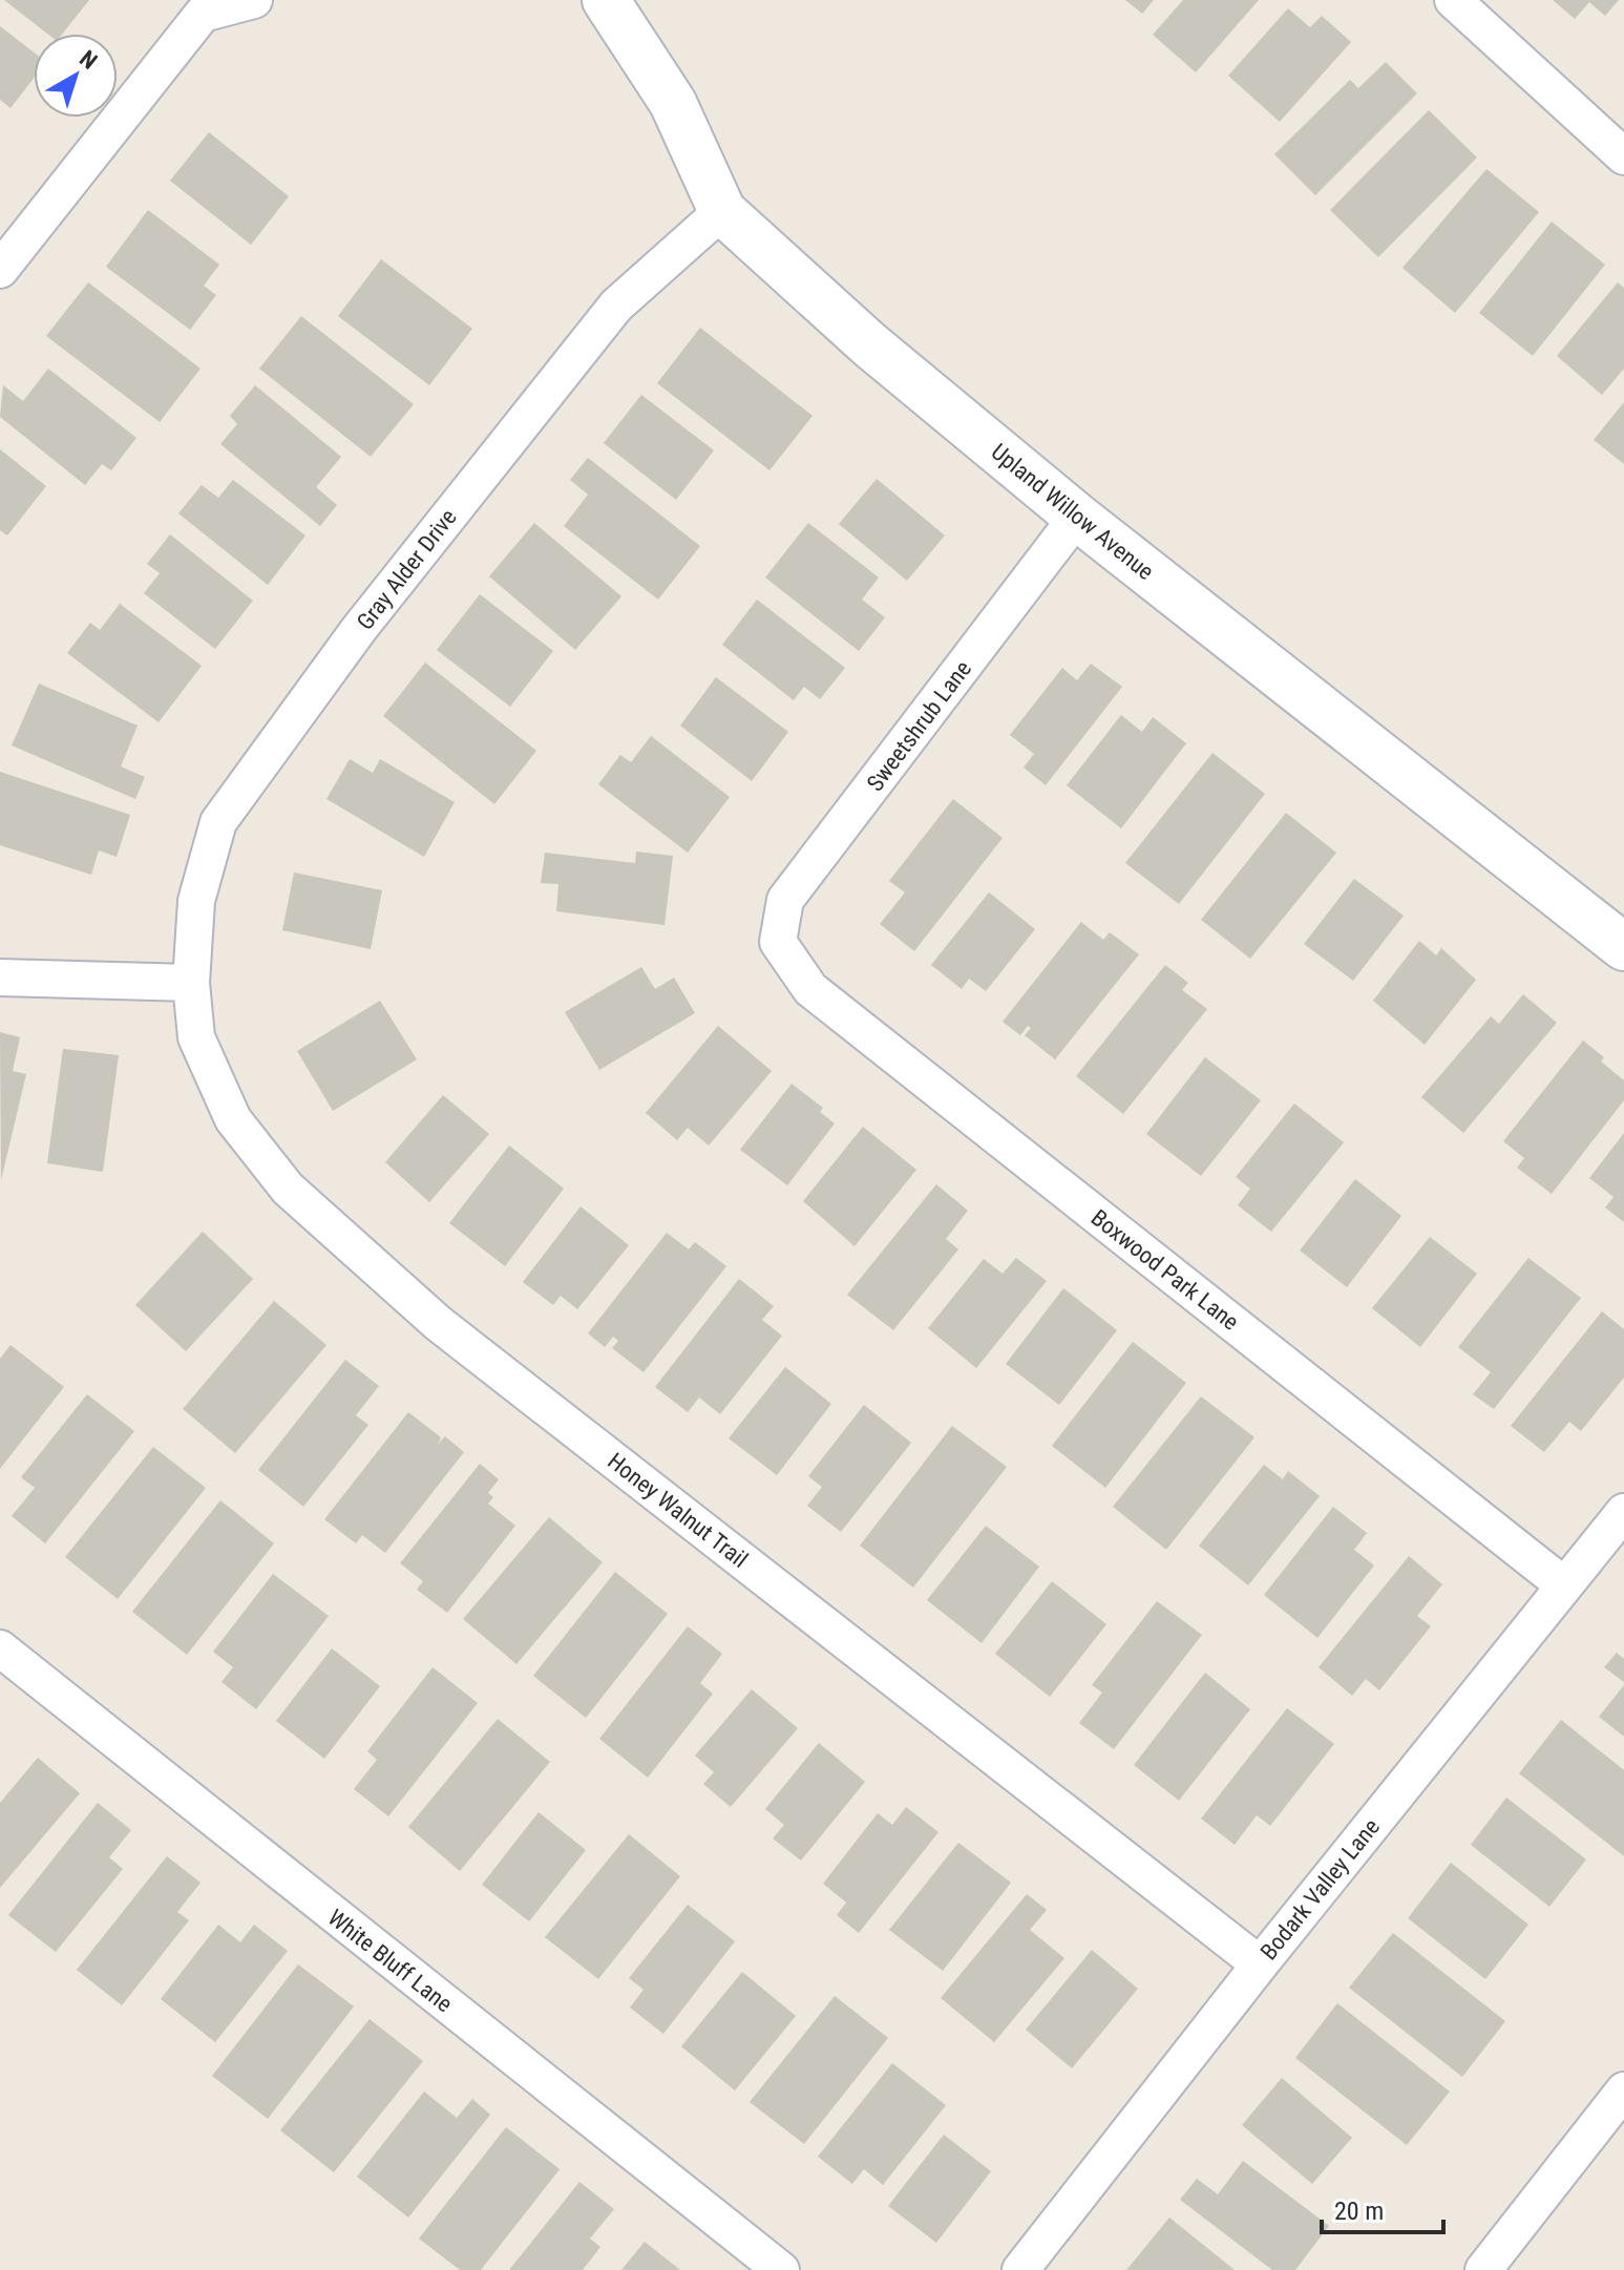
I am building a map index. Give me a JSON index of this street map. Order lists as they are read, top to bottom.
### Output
{
  "streets": {
    "street": [
      "Upland Willow Avenue",
      "Gray Alder Drive",
      "Sweetshrub Lane",
      "Boxwood Park Lane",
      "Honey Walnut Trail",
      "Bodark Valley Lane",
      "White Bluff Lane"
    ]
  },
  "crossings": [
    ["Upland Willow Avenue", "Gray Alder Drive"],
    ["Upland Willow Avenue", "Sweetshrub Lane"],
    ["Gray Alder Drive", "Honey Walnut Trail"],
    ["Sweetshrub Lane", "Boxwood Park Lane"],
    ["Boxwood Park Lane", "Bodark Valley Lane"],
    ["Honey Walnut Trail", "Bodark Valley Lane"]
  ],
  "scale_bar": "20 m",
  "north": "top right"
}
